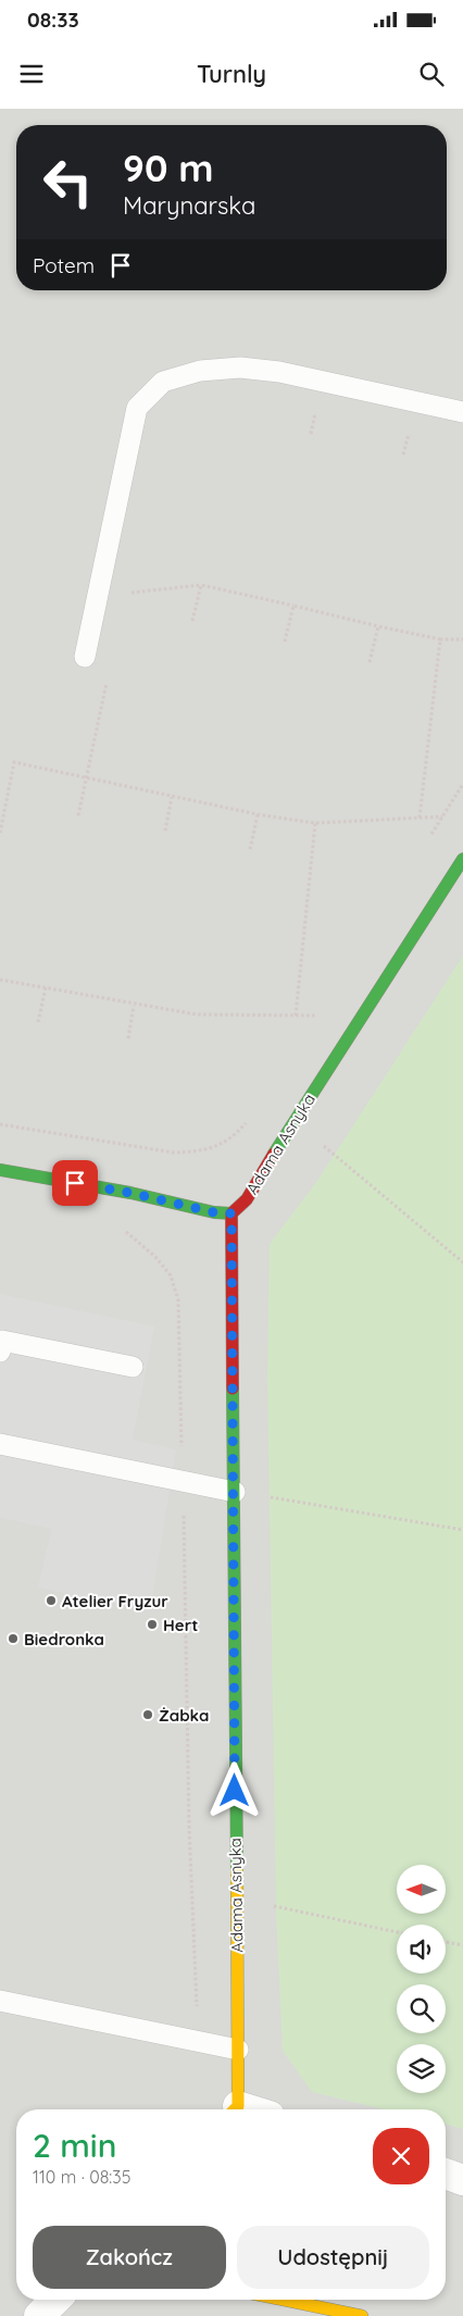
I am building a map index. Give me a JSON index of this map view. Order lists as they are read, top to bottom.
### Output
{
  "streets": {
    "street": ["Adama Asnyka"]
  },
  "places": [
    "Atelier Fryzur",
    "Hert",
    "Biedronka",
    "Żabka"
  ],
  "north": "left",
  "page": {
    "status": "08:33",
    "header": "Turnly",
    "turn": ["90 m", "Marynarska"],
    "then": "Potem",
    "heading": ["2 min", "110 m · 08:35"],
    "buttons": ["Zakończ", "Udostępnij"]
  }
}
